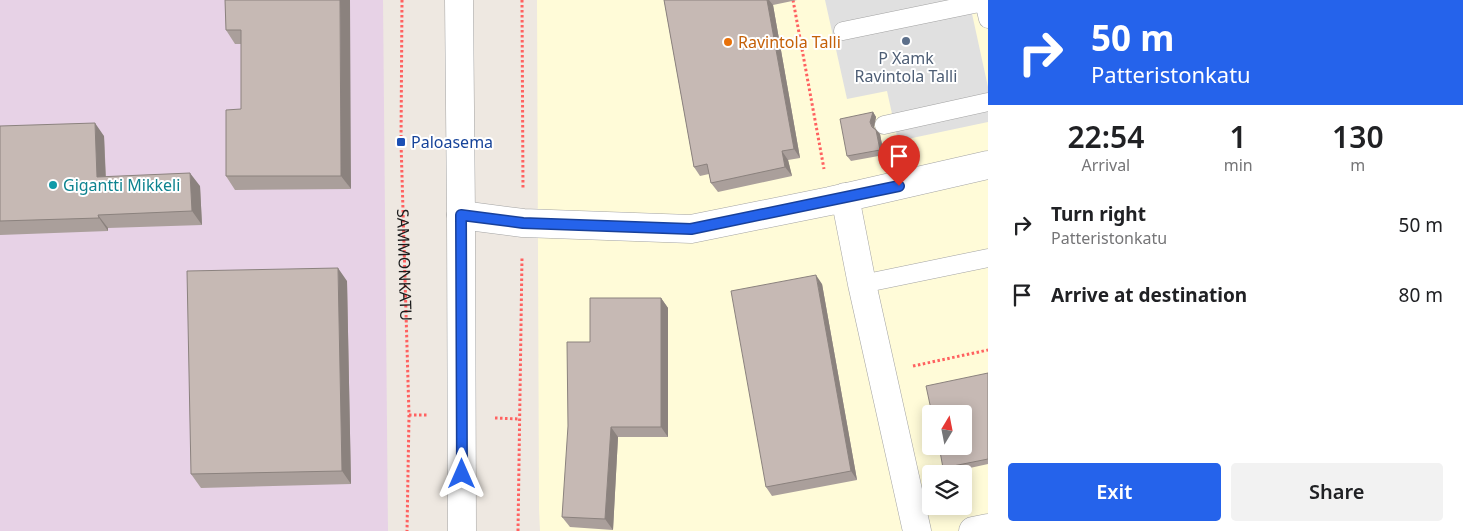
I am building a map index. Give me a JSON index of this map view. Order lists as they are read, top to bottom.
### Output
{
  "streets": {
    "path": ["SAMMONKATU"]
  },
  "places": {
    "other": ["P Xamk Ravintola Talli", "Ravintola Talli", "Gigantti Mikkeli"],
    "transit": ["Paloasema"]
  },
  "north": "top",
  "page": {
    "turn": ["50 m", "Patteristonkatu"],
    "eta": [
      "22:54",
      "Arrival",
      "1",
      "min",
      "130",
      "m"
    ],
    "list": [
      {
        "name": "Turn right",
        "note": "Patteristonkatu",
        "value": "50 m"
      },
      {
        "name": "Arrive at destination",
        "value": "80 m"
      }
    ],
    "buttons": ["Exit", "Share"]
  }
}
